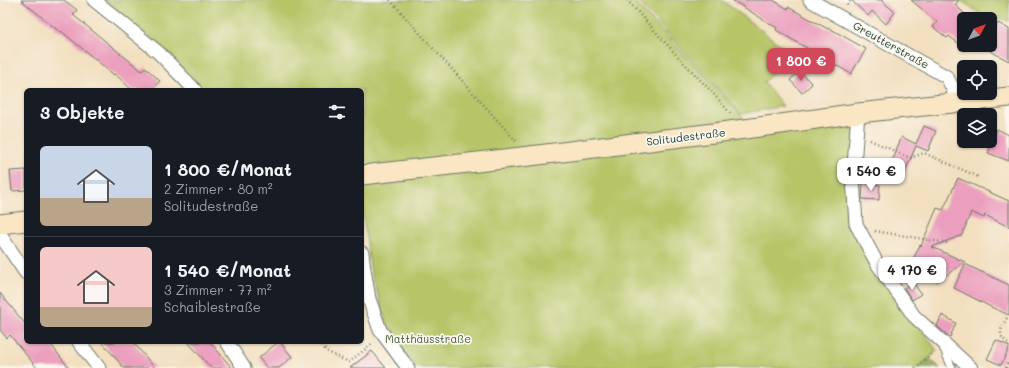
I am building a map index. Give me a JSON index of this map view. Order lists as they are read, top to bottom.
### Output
{
  "streets": {
    "main road": ["Solitudestraße"],
    "street": ["Greutterstraße"]
  },
  "crossings": [
    ["Greutterstraße", "Solitudestraße"]
  ],
  "parks": ["Matthäusstraße"],
  "north": "top right",
  "page": {
    "price": ["1 800 €", "1 540 €", "4 170 €"],
    "heading": "3 Objekte",
    "list": [
      {
        "name": "1 800 €/Monat",
        "note": "2 Zimmer · 80 m² · Solitudestraße"
      },
      {
        "name": "1 540 €/Monat",
        "note": "3 Zimmer · 77 m² · Schaiblestraße"
      }
    ]
  }
}
